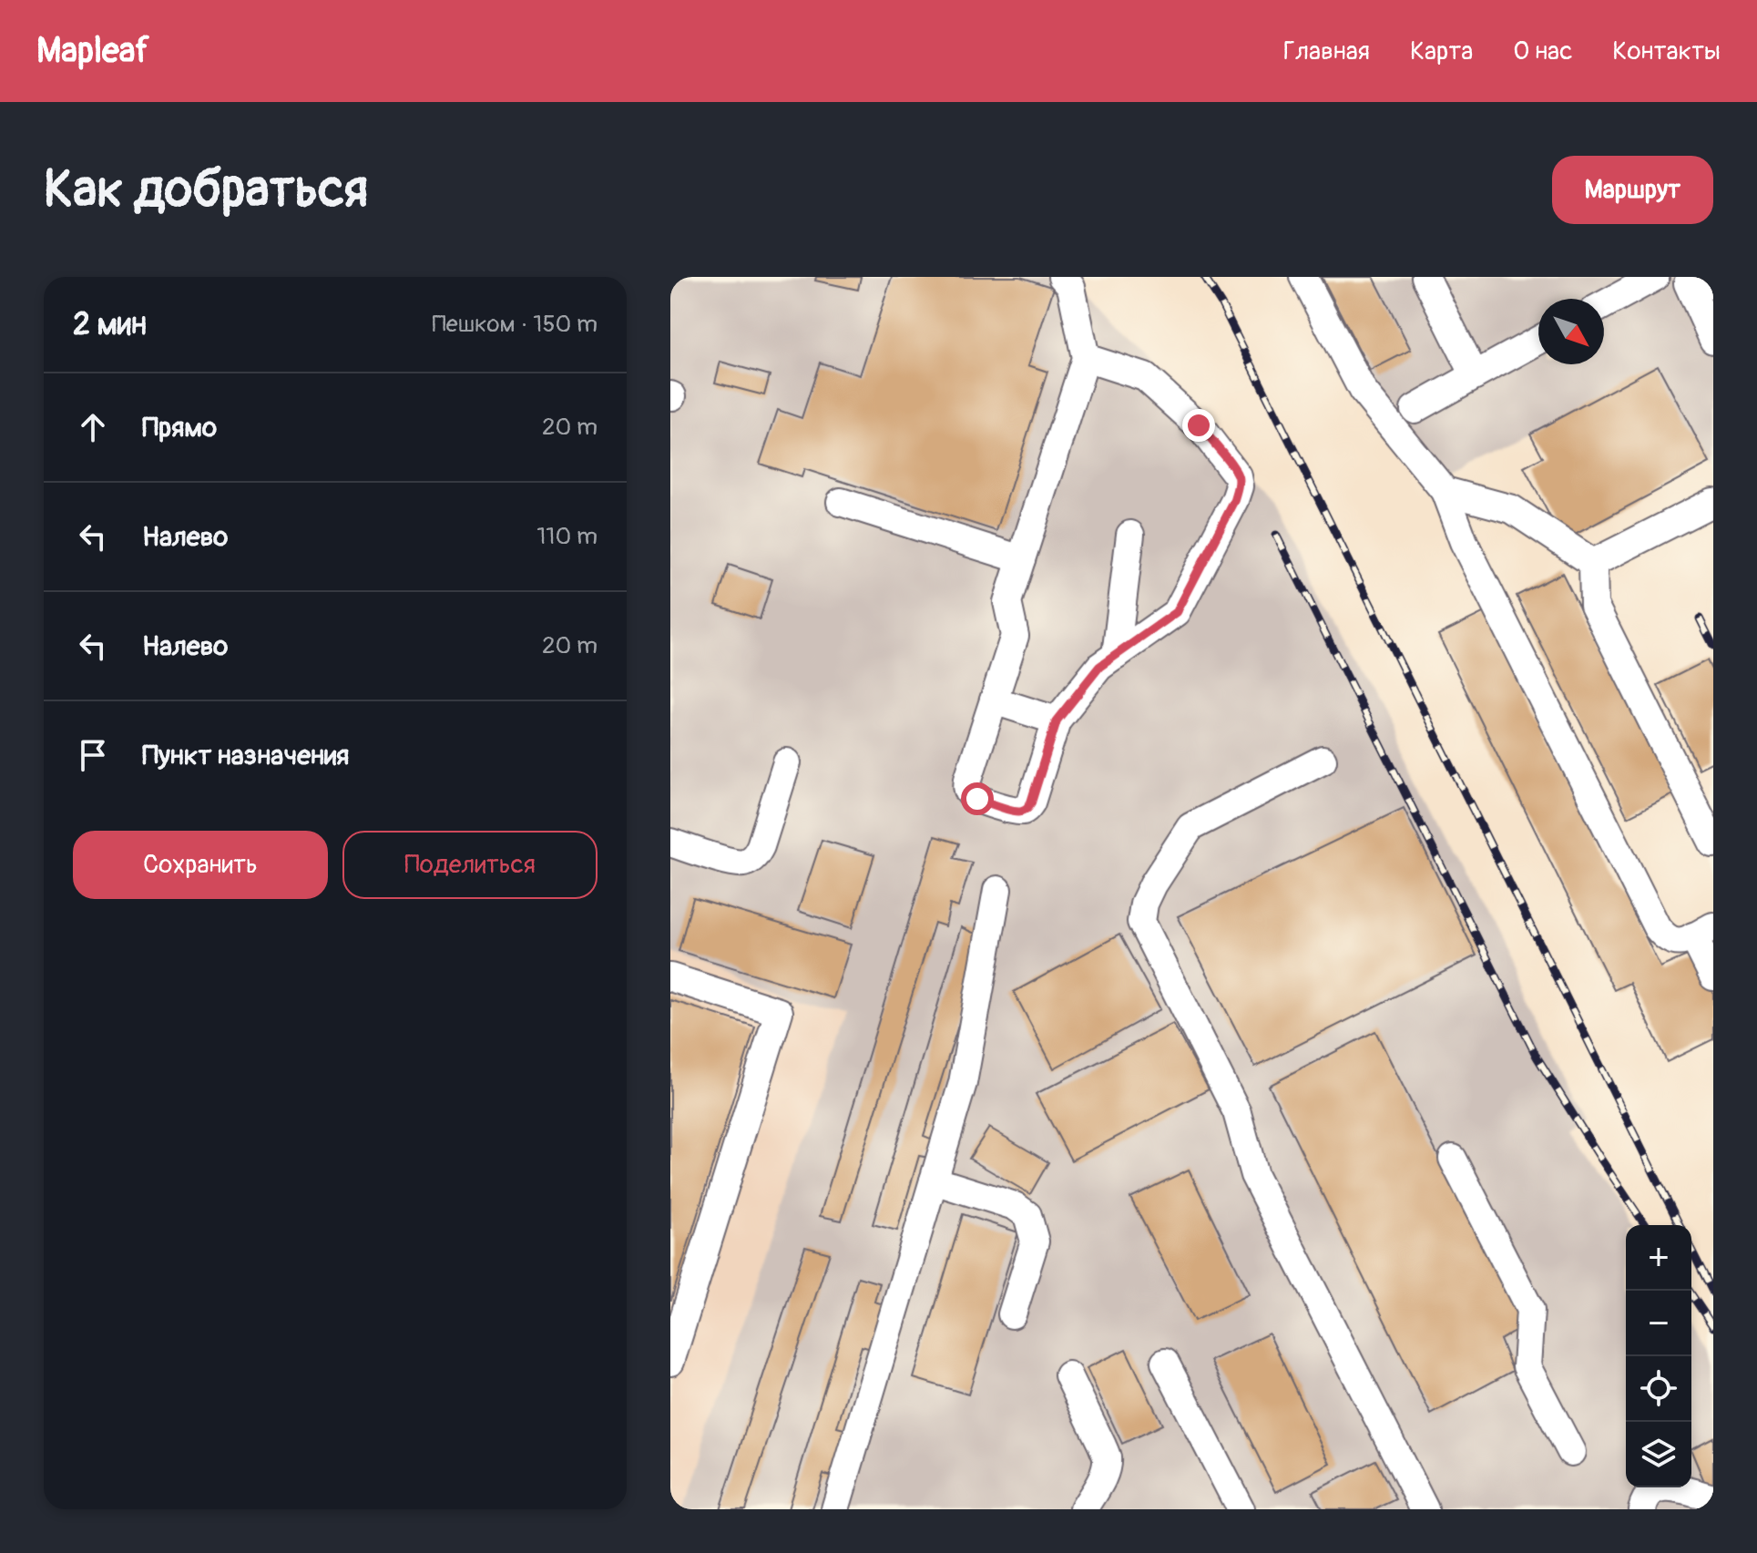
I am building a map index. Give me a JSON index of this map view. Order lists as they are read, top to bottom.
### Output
{
  "north": "bottom right",
  "page": {
    "header": "Mapleaf",
    "nav": [
      "Главная",
      "Карта",
      "О нас",
      "Контакты"
    ],
    "buttons": [
      "Маршрут",
      ["Сохранить", "Поделиться"]
    ],
    "title": "Как добраться",
    "heading": ["2 мин", "Пешком · 150 m"],
    "list": [
      ["Прямо", "20 m"],
      ["Налево", "110 m"],
      ["Налево", "20 m"],
      "Пункт назначения"
    ],
    "map_buttons": ["+", "−"]
  }
}
